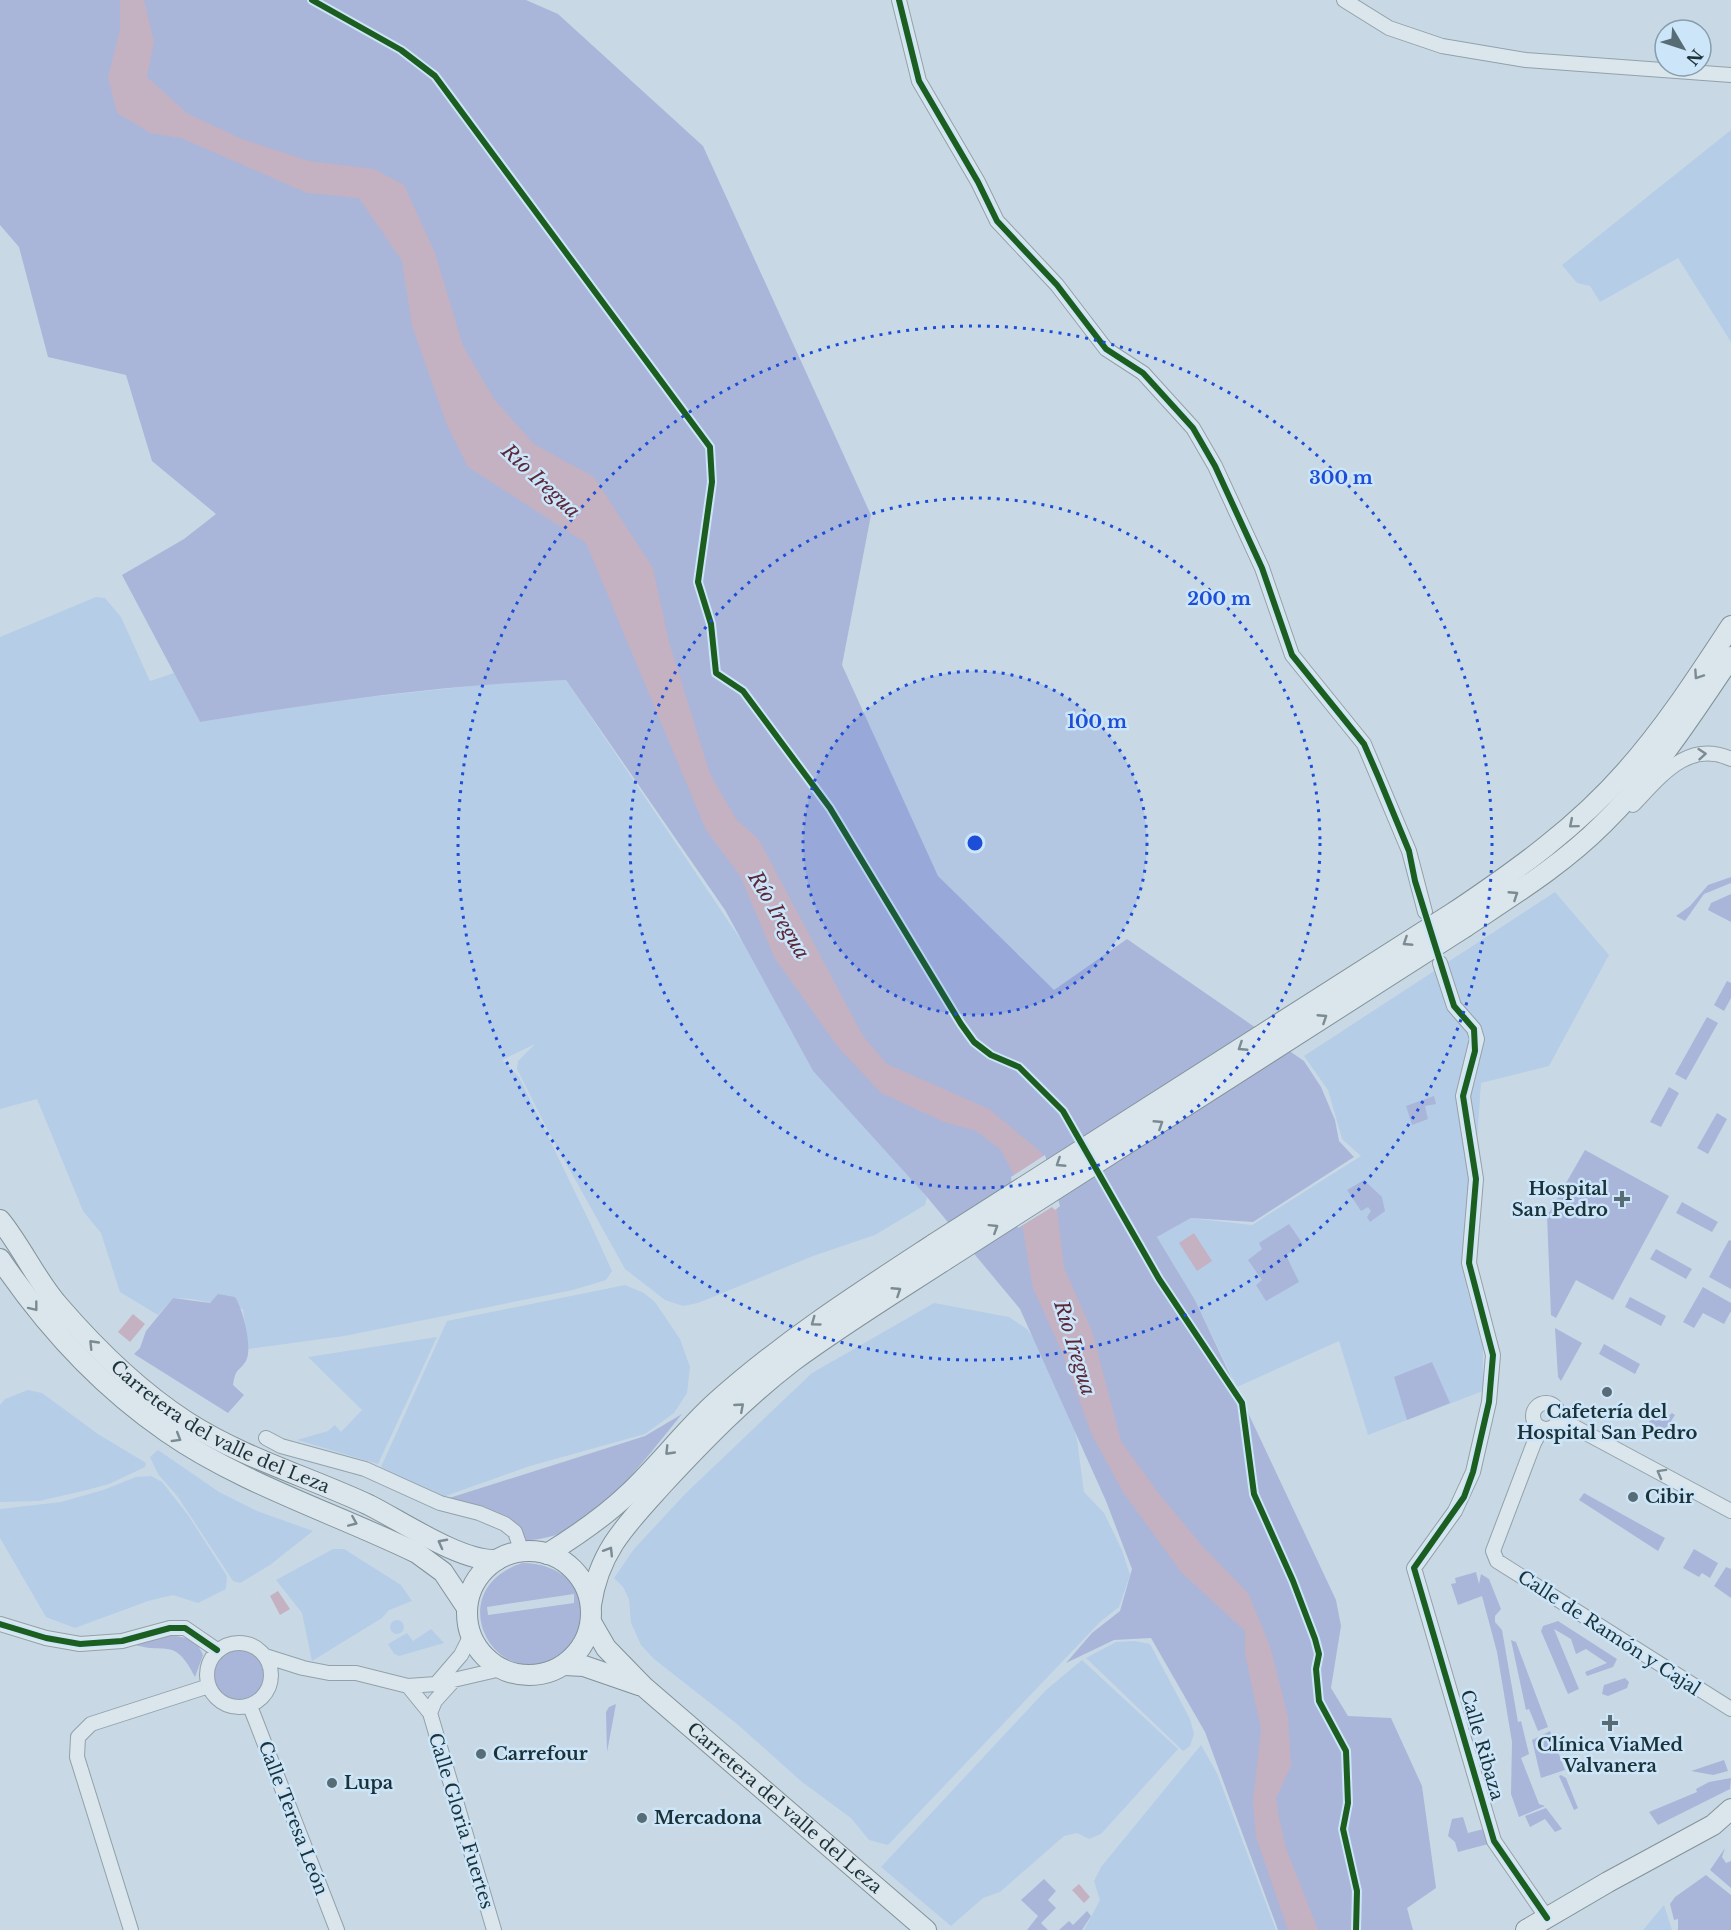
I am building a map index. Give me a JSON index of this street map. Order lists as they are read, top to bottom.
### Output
{
  "streets": {
    "main road": ["Carretera del valle del Leza"],
    "street": [
      "Calle de Ramón y Cajal",
      "Calle Ribaza",
      "Calle Teresa León",
      "Calle Gloria Fuertes"
    ]
  },
  "water": ["Río Iregua"],
  "places": {
    "health": ["Hospital San Pedro", "Clínica ViaMed Valvanera"],
    "other": [
      "Cafetería del Hospital San Pedro",
      "Cibir",
      "Carrefour",
      "Lupa",
      "Mercadona"
    ]
  },
  "north": "bottom right",
  "rings": ["300 m", "200 m", "100 m"]
}
